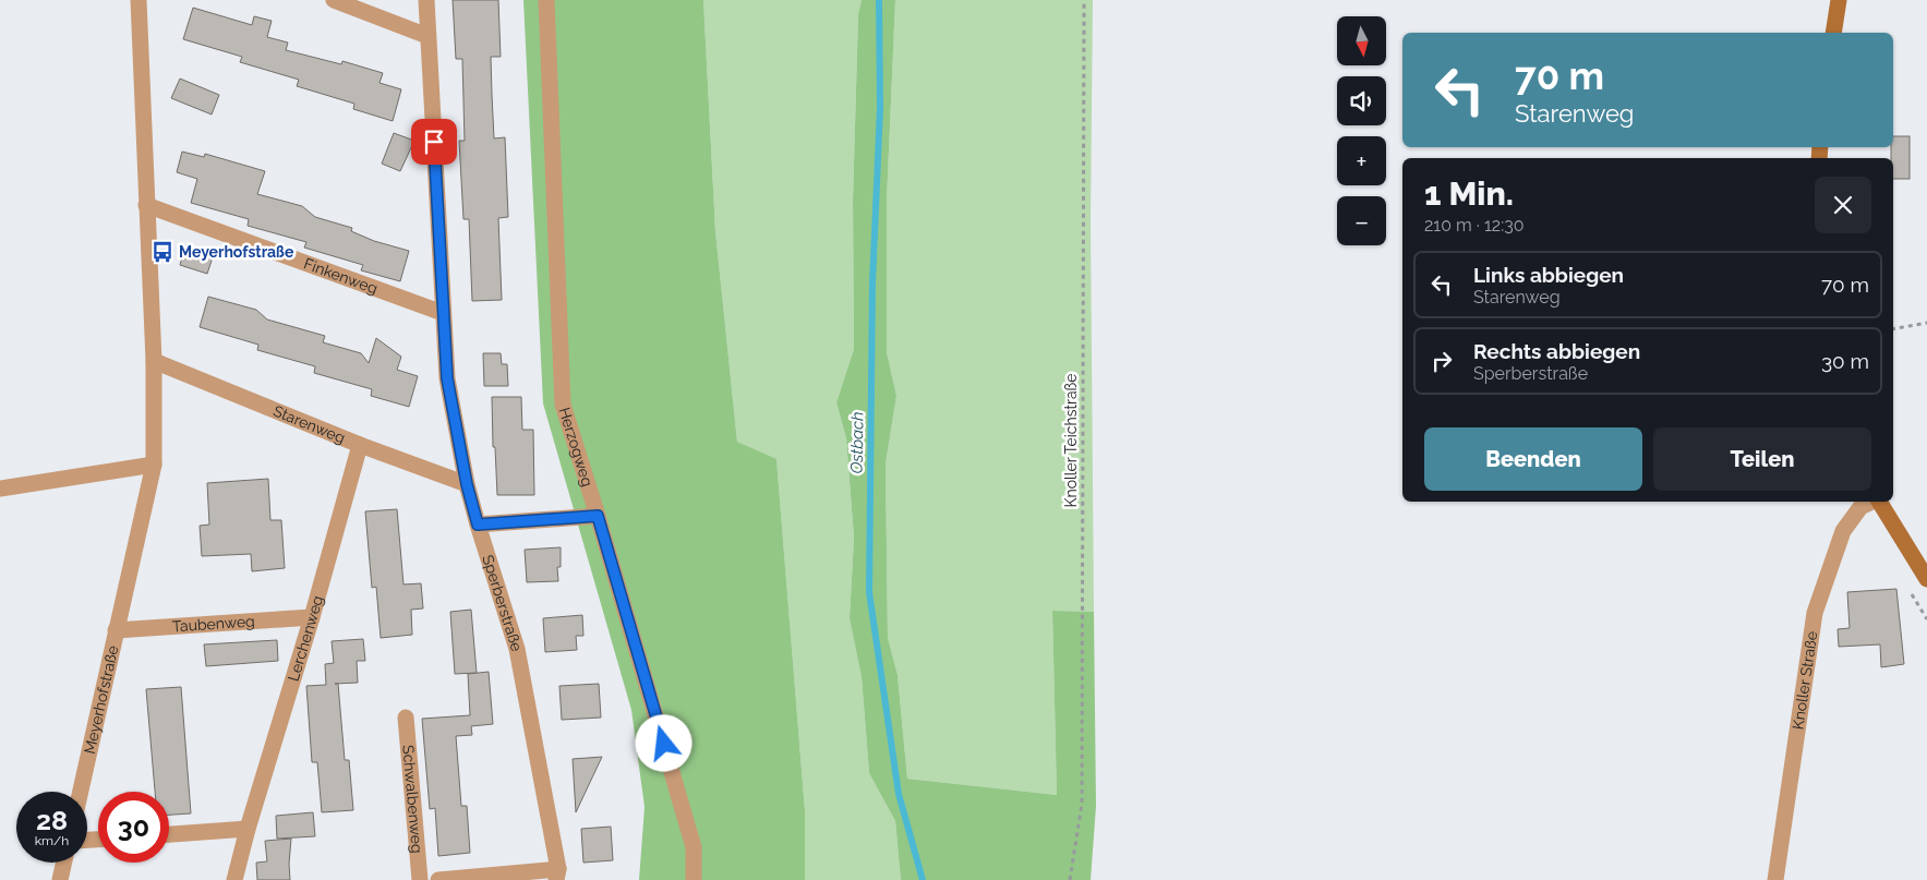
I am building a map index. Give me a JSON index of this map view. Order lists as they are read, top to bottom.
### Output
{
  "streets": {
    "street": [
      "Finkenweg",
      "Starenweg",
      "Herzogweg",
      "Sperberstraße",
      "Taubenweg",
      "Lerchenweg",
      "Knoller Straße",
      "Meyerhofstraße",
      "Schwalbenweg"
    ],
    "path": ["Knoller Teichstraße"]
  },
  "crossings": [
    ["Finkenweg", "Sperberstraße"],
    ["Finkenweg", "Meyerhofstraße"],
    ["Starenweg", "Sperberstraße"],
    ["Starenweg", "Lerchenweg"],
    ["Starenweg", "Meyerhofstraße"],
    ["Taubenweg", "Lerchenweg"],
    ["Taubenweg", "Meyerhofstraße"]
  ],
  "water": ["Ostbach"],
  "places": {
    "bus stop": ["Meyerhofstraße"]
  },
  "north": "bottom",
  "page": {
    "map_buttons": ["+", "−"],
    "turn": ["70 m", "Starenweg"],
    "heading": ["1 Min.", "210 m · 12:30"],
    "list": [
      {
        "name": "Links abbiegen",
        "note": "Starenweg",
        "value": "70 m"
      },
      {
        "name": "Rechts abbiegen",
        "note": "Sperberstraße",
        "value": "30 m"
      }
    ],
    "buttons": ["Beenden", "Teilen"],
    "speed": "28 km/h",
    "limit": "30"
  }
}
